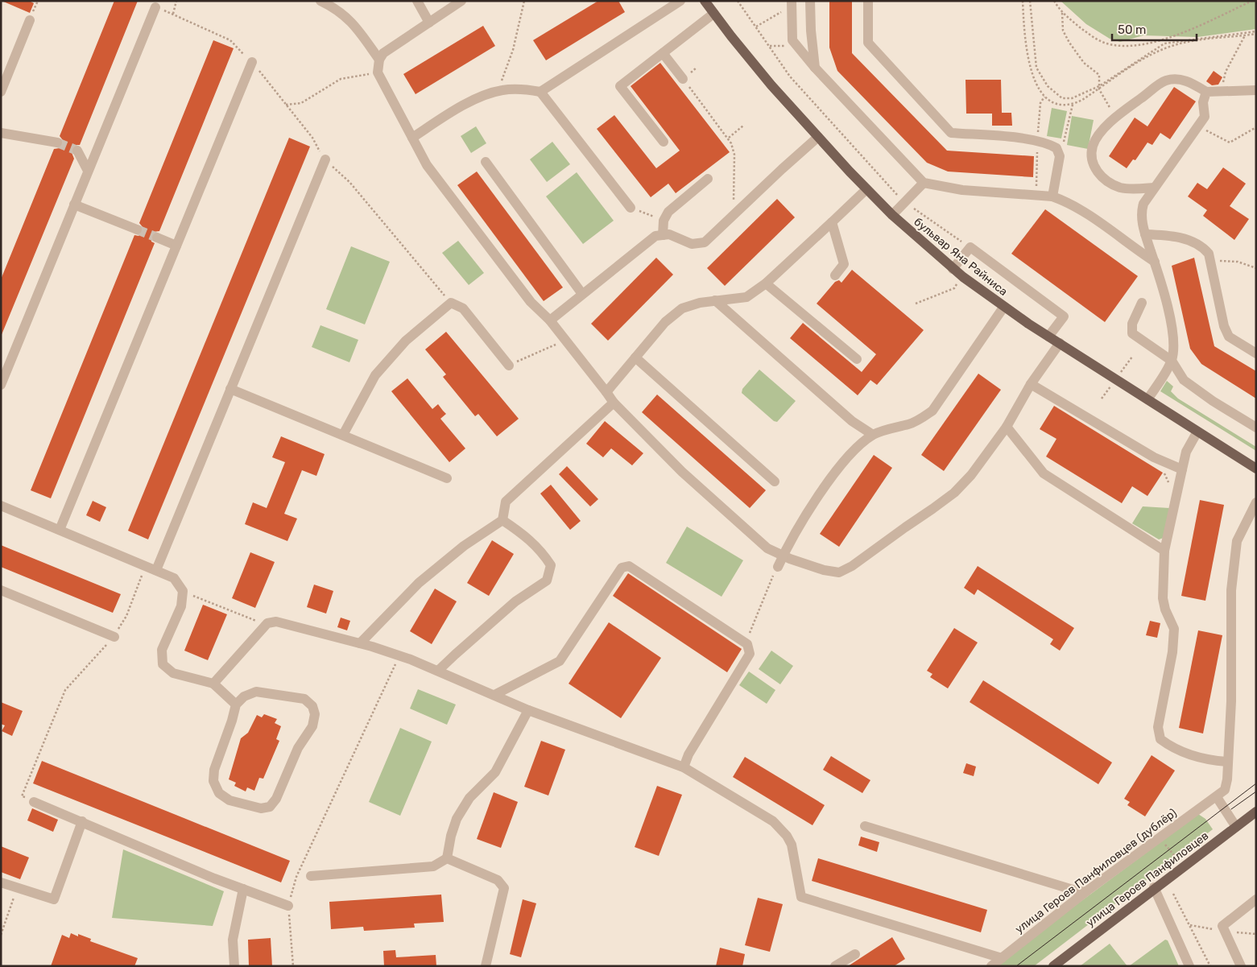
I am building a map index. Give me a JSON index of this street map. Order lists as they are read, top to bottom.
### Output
{
  "streets": {
    "main road": ["бульвар Яна Райниса", "улица Героев Панфиловцев"],
    "street": ["улица Героев Панфиловцев (дублёр)"]
  },
  "scale_bar": "50 m"
}
